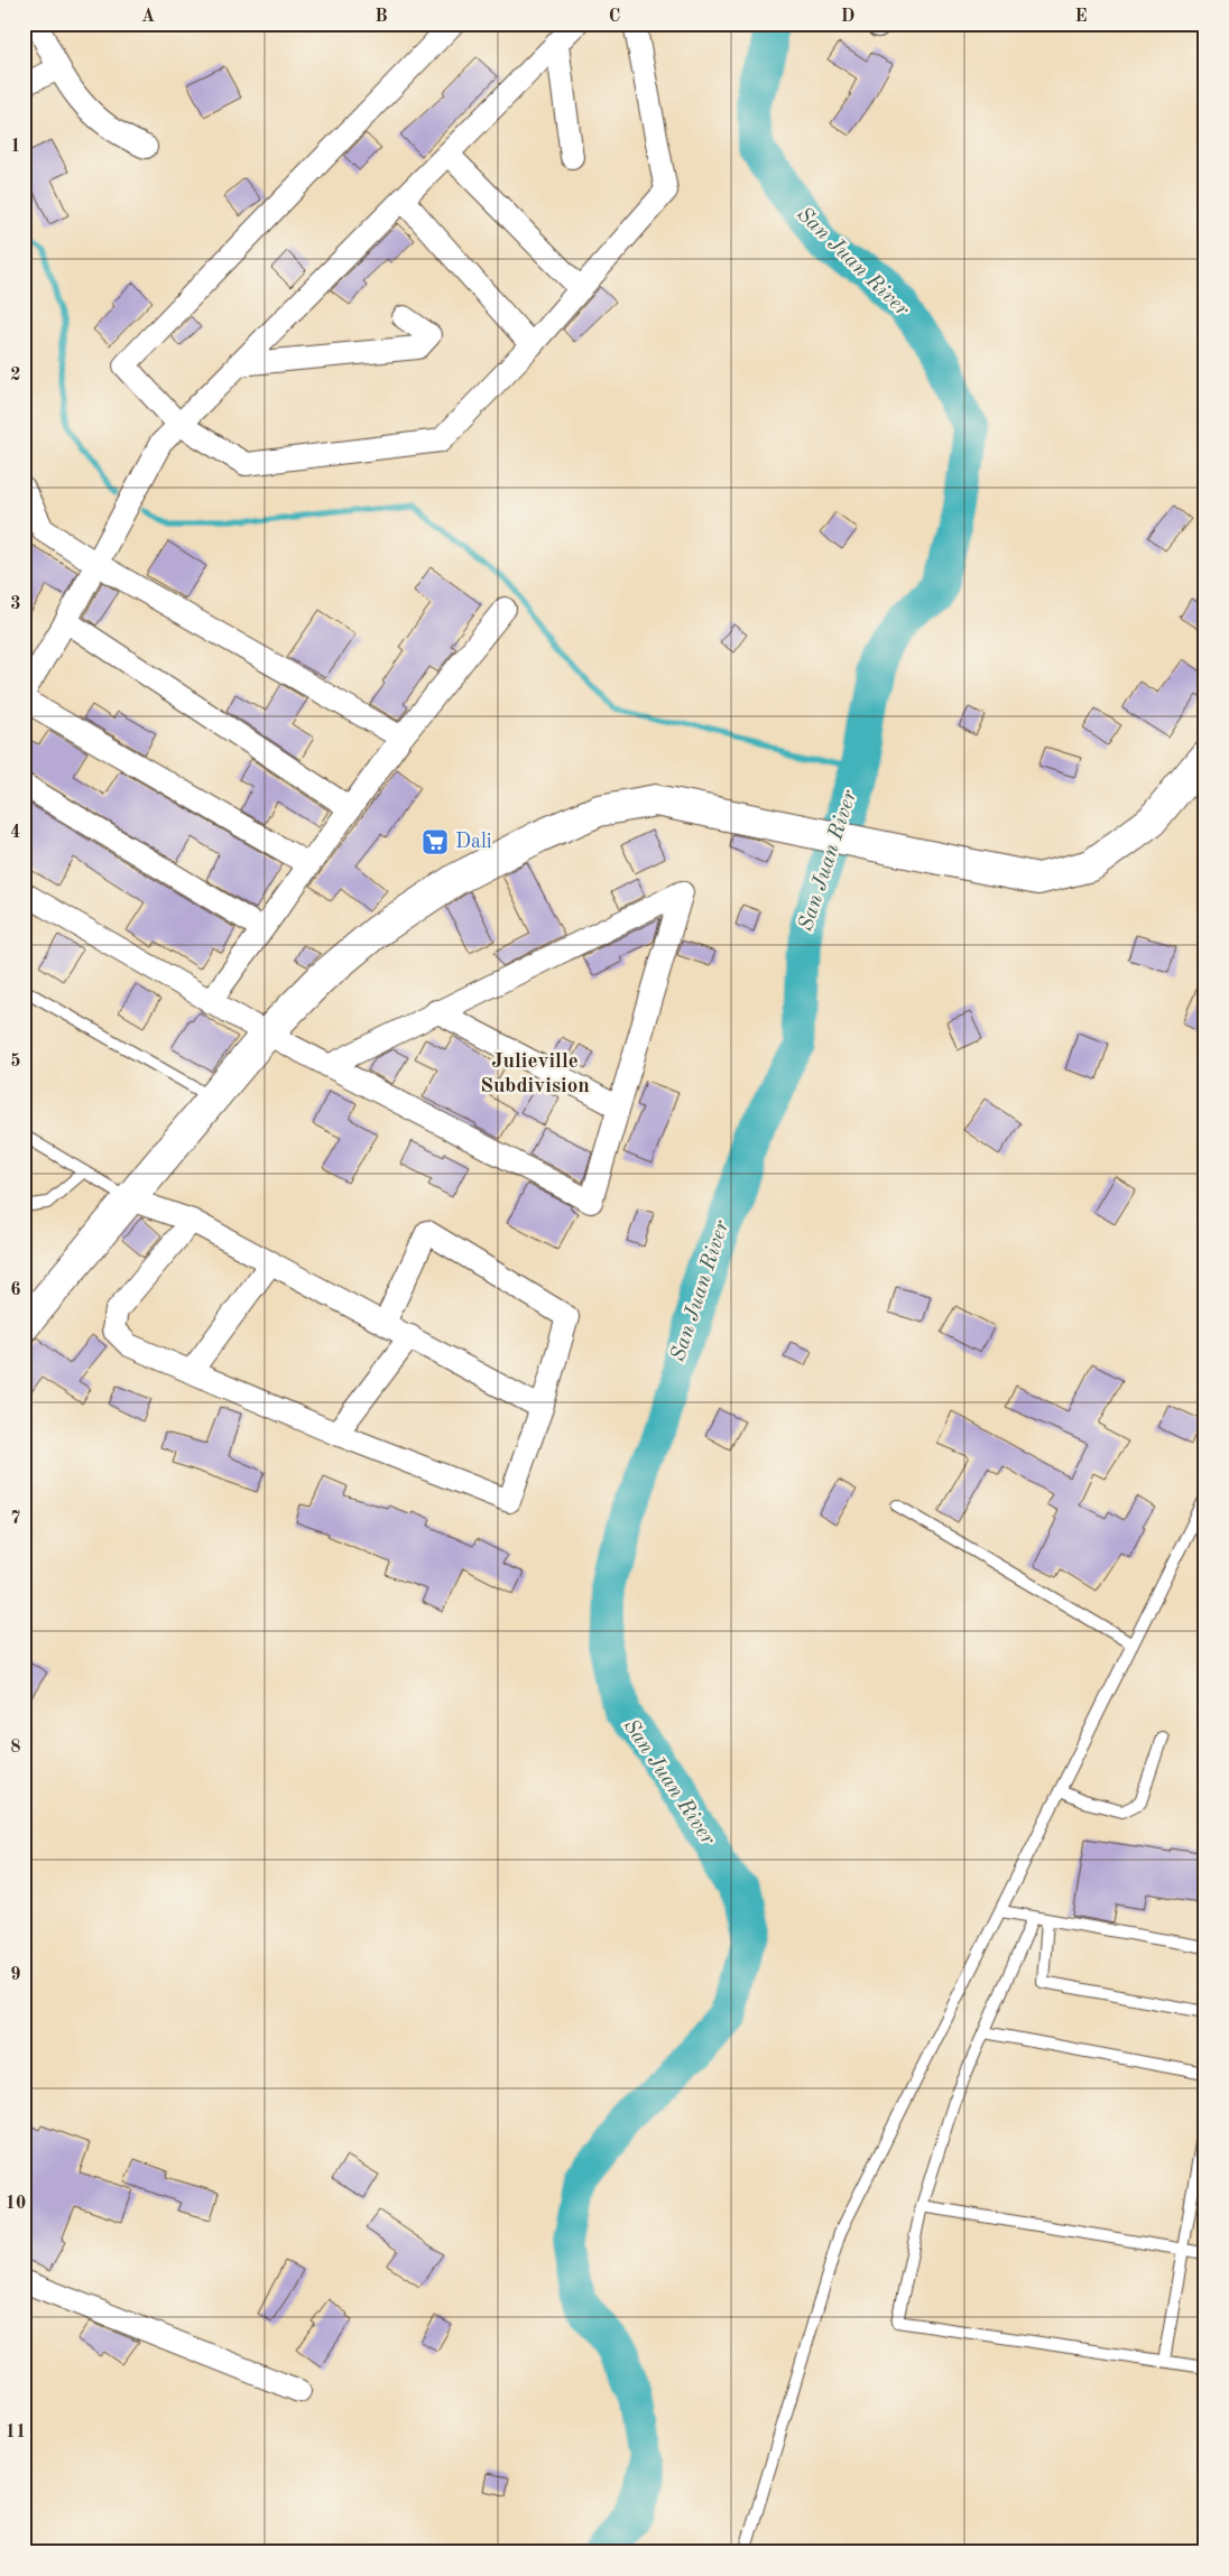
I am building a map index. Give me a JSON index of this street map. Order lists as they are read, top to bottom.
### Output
{
  "districts": ["Julieville Subdivision"],
  "water": ["San Juan River"],
  "places": {
    "supermarket": ["Dali"]
  },
  "grid": {
    "columns": [
      "A",
      "B",
      "C",
      "D",
      "E"
    ],
    "rows": [
      "1",
      "2",
      "3",
      "4",
      "5",
      "6",
      "7",
      "8",
      "9",
      "10",
      "11"
    ]
  }
}
